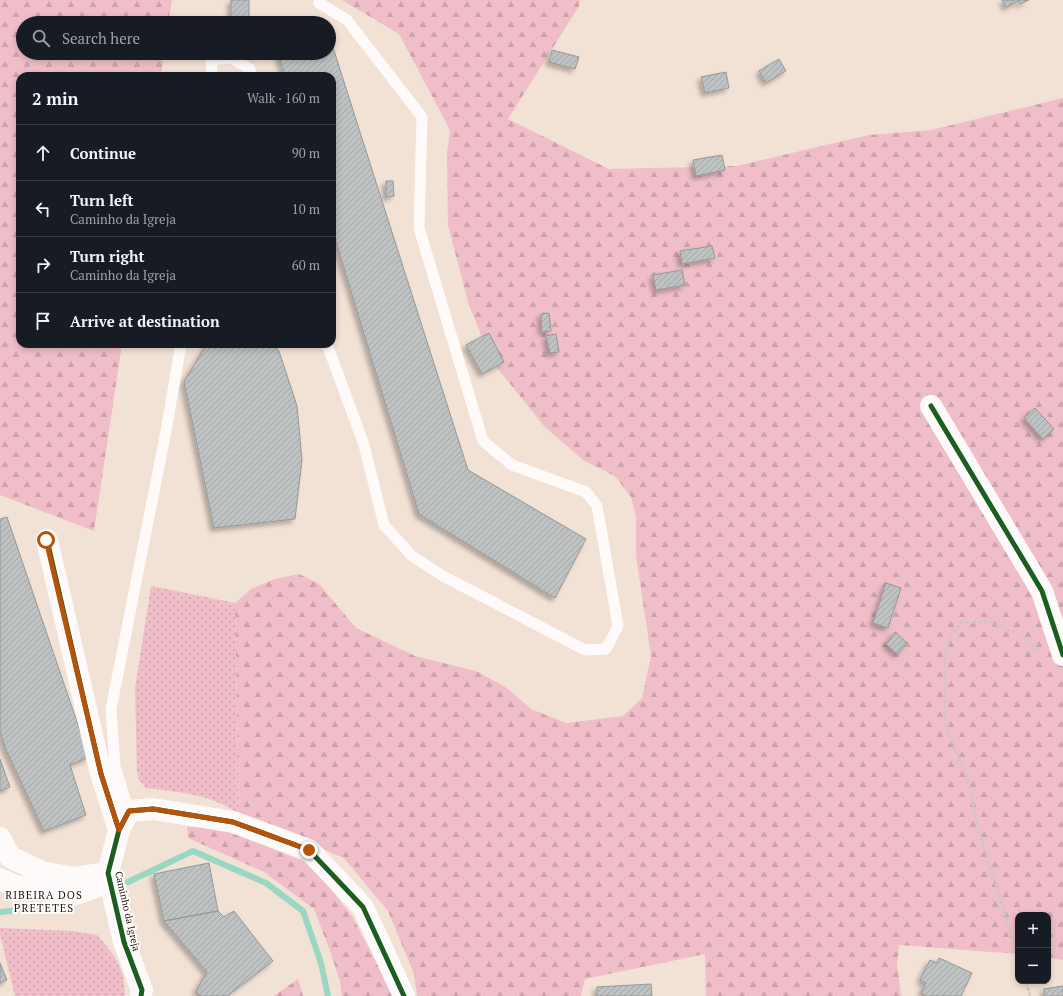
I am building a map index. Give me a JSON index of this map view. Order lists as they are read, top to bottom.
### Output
{
  "streets": {
    "street": ["Caminho da Igreja"]
  },
  "districts": ["RIBEIRA DOS PRETETES"],
  "page": {
    "search": "Search here",
    "heading": ["2 min", "Walk · 160 m"],
    "list": [
      ["Continue", "90 m"],
      ["Turn left", "Caminho da Igreja", "10 m"],
      ["Turn right", "Caminho da Igreja", "60 m"],
      "Arrive at destination"
    ],
    "map_buttons": ["+", "−"]
  }
}
